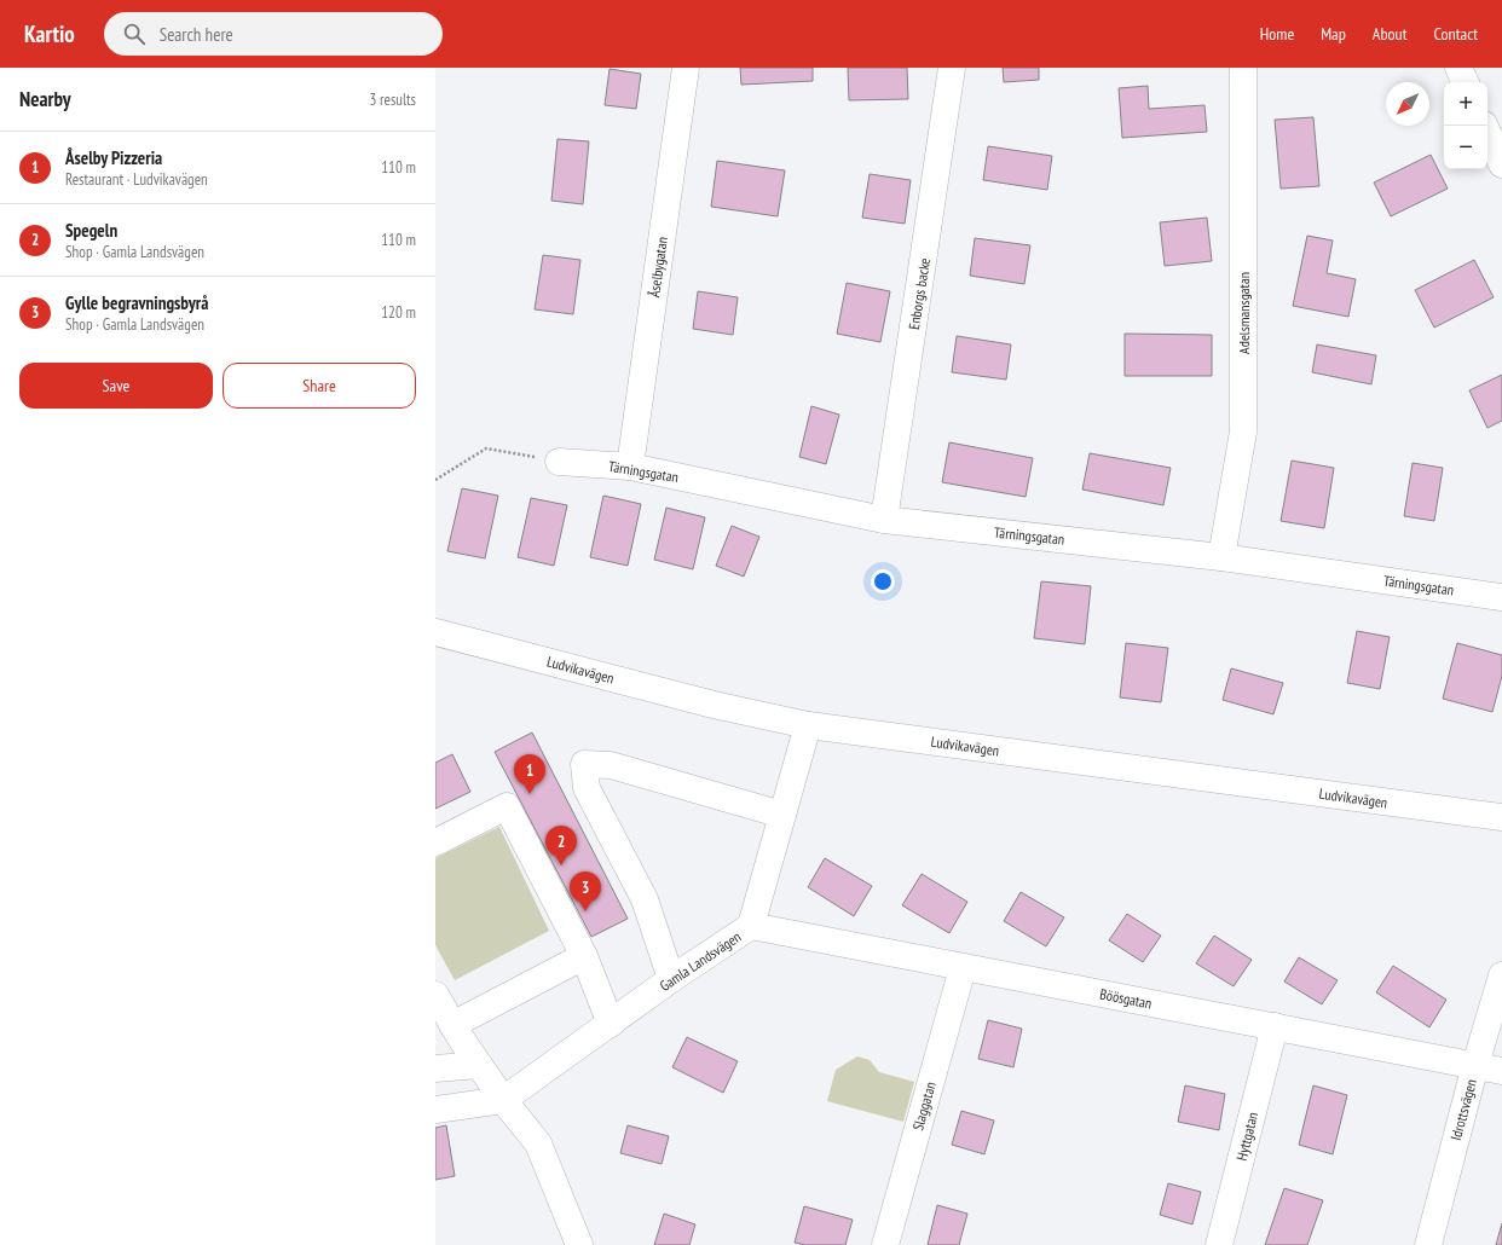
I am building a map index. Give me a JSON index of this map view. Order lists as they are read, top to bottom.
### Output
{
  "streets": {
    "street": [
      "Åselbygatan",
      "Enborgs backe",
      "Adelsmansgatan",
      "Tärningsgatan",
      "Ludvikavägen",
      "Gamla Landsvägen",
      "Böösgatan",
      "Slaggatan",
      "Idrottsvägen",
      "Hyttgatan"
    ]
  },
  "crossings": [
    ["Åselbygatan", "Tärningsgatan"],
    ["Enborgs backe", "Tärningsgatan"],
    ["Adelsmansgatan", "Tärningsgatan"],
    ["Ludvikavägen", "Gamla Landsvägen"],
    ["Gamla Landsvägen", "Böösgatan"],
    ["Böösgatan", "Slaggatan"],
    ["Böösgatan", "Idrottsvägen"],
    ["Böösgatan", "Hyttgatan"]
  ],
  "north": "bottom left",
  "page": {
    "header": "Kartio",
    "search": "Search here",
    "nav": [
      "Home",
      "Map",
      "About",
      "Contact"
    ],
    "heading": ["Nearby", "3 results"],
    "map_buttons": ["+", "−"],
    "list": [
      {
        "mark": "1",
        "name": "Åselby Pizzeria",
        "note": "Restaurant · Ludvikavägen",
        "value": "110 m"
      },
      {
        "mark": "2",
        "name": "Spegeln",
        "note": "Shop · Gamla Landsvägen",
        "value": "110 m"
      },
      {
        "mark": "3",
        "name": "Gylle begravningsbyrå",
        "note": "Shop · Gamla Landsvägen",
        "value": "120 m"
      }
    ],
    "buttons": ["Save", "Share"],
    "pins": ["1", "2", "3"]
  }
}
